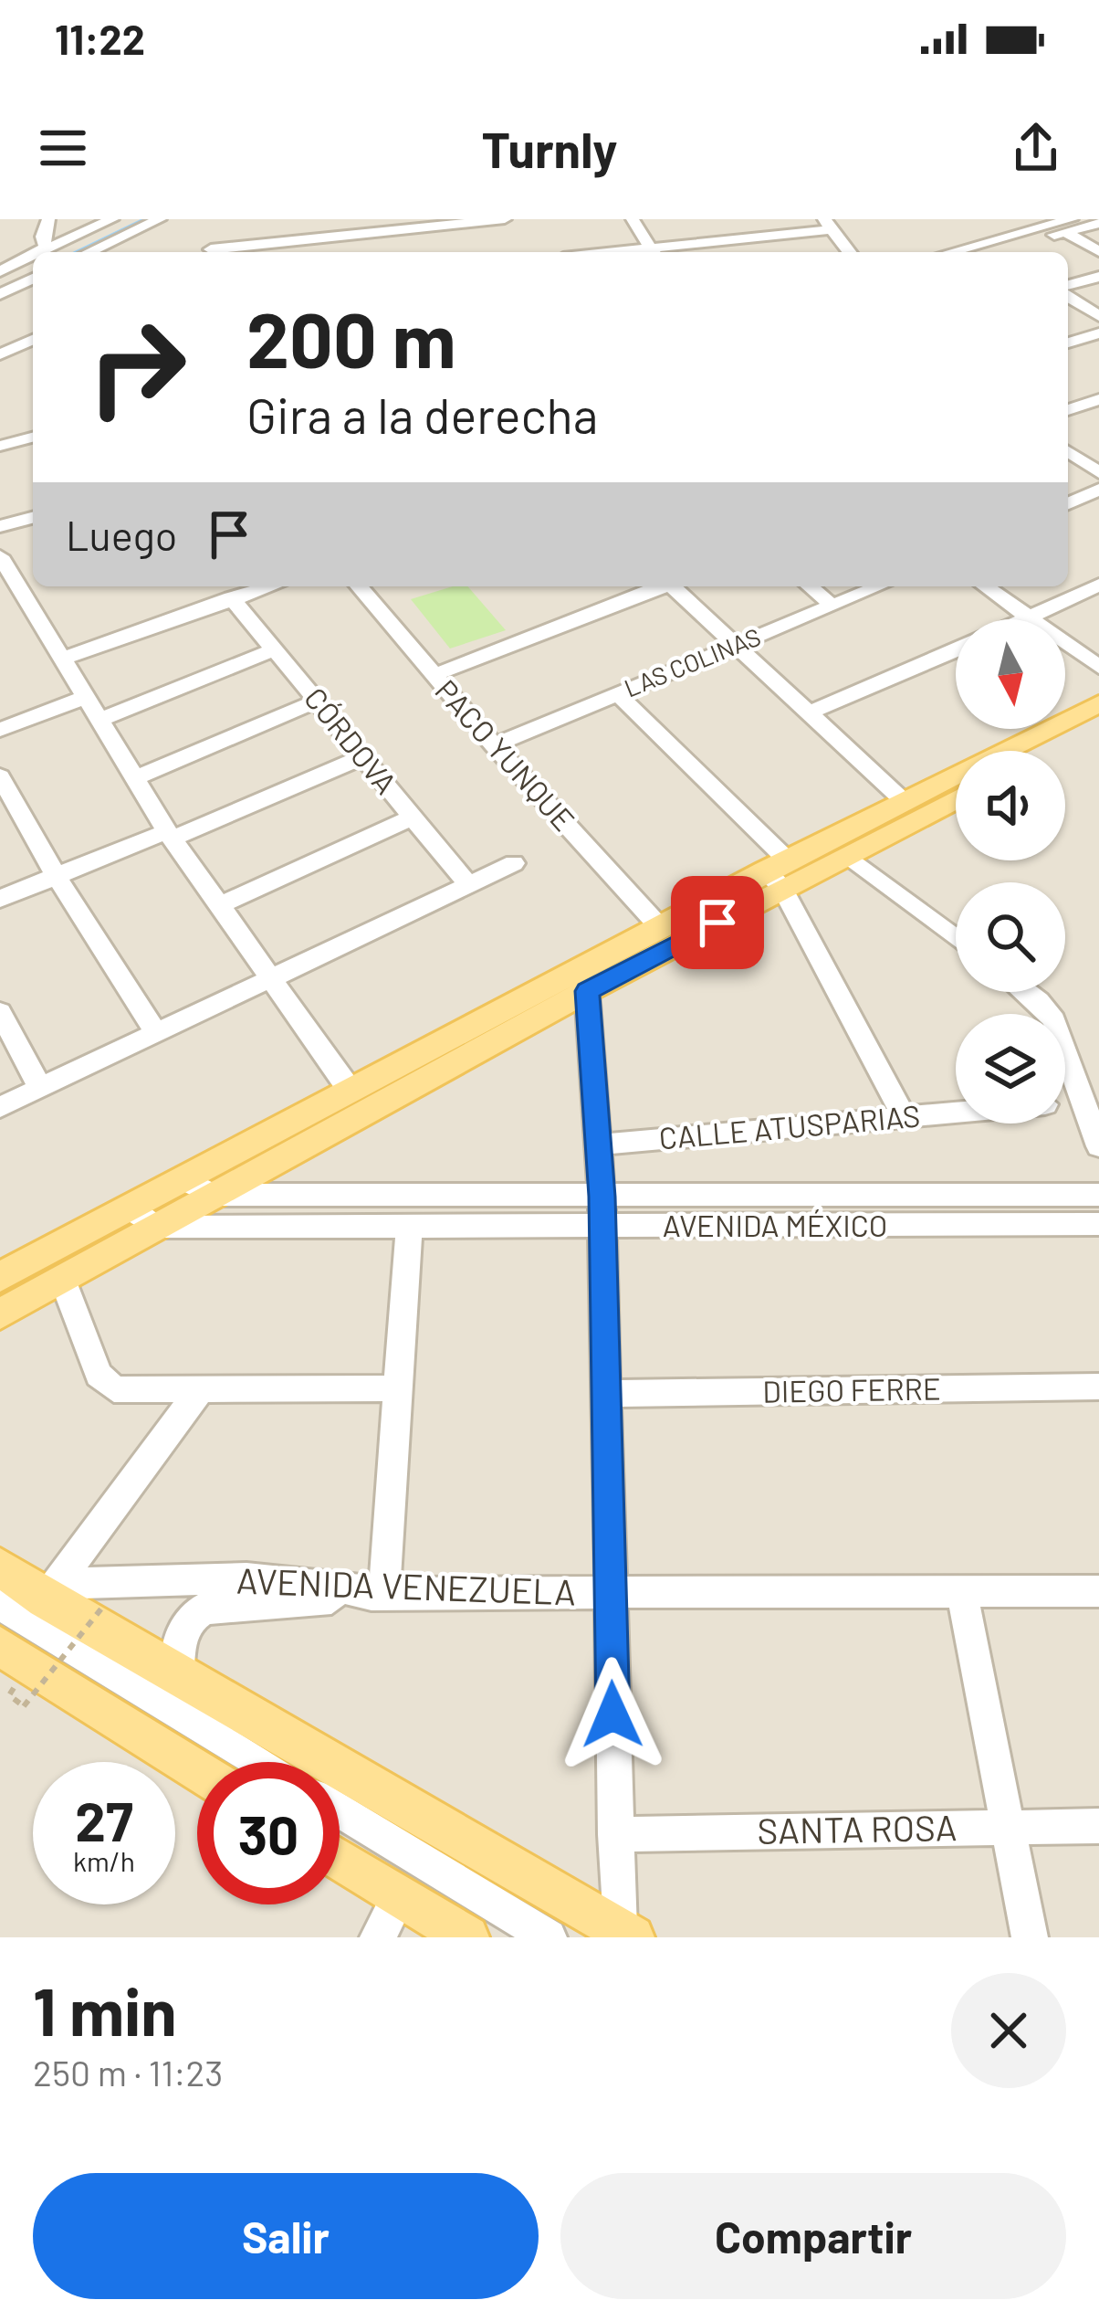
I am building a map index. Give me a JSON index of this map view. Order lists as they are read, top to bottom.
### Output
{
  "streets": {
    "street": [
      "LAS COLINAS",
      "CÓRDOVA",
      "PACO YUNQUE",
      "CALLE ATUSPARIAS",
      "AVENIDA MÉXICO",
      "DIEGO FERRE",
      "AVENIDA VENEZUELA",
      "SANTA ROSA"
    ]
  },
  "crossings": [
    ["LAS COLINAS", "PACO YUNQUE"]
  ],
  "north": "bottom",
  "page": {
    "status": "11:22",
    "header": "Turnly",
    "turn": ["200 m", "Gira a la derecha"],
    "then": "Luego",
    "speed": "27 km/h",
    "limit": "30",
    "heading": ["1 min", "250 m · 11:23"],
    "buttons": ["Salir", "Compartir"]
  }
}
